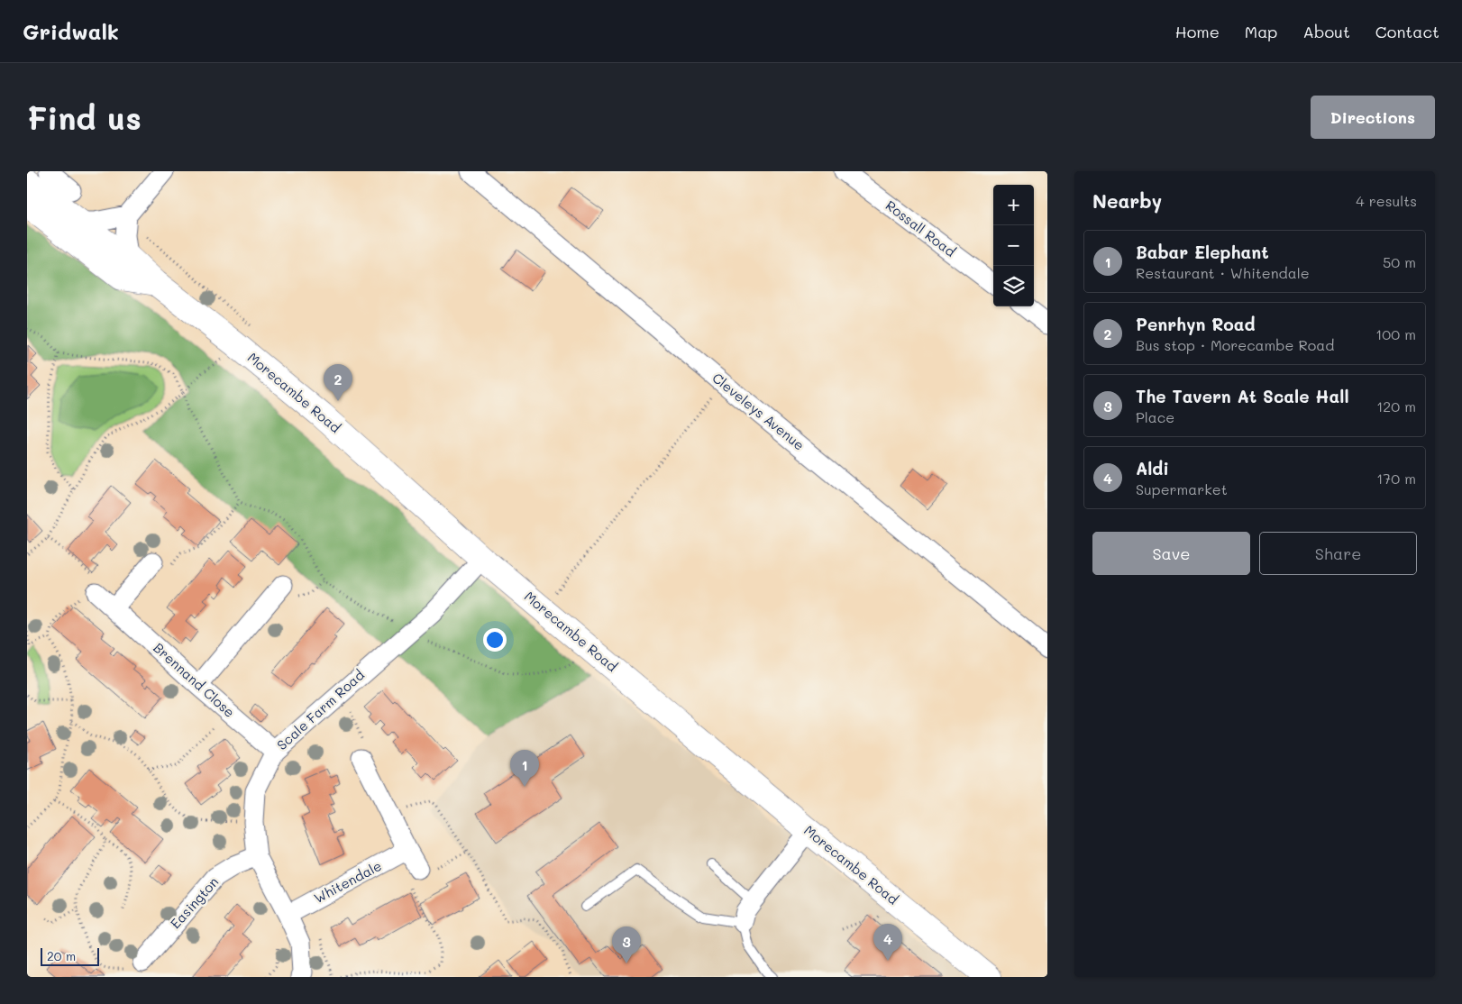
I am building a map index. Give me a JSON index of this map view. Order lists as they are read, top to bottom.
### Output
{
  "streets": {
    "main road": ["Morecambe Road"],
    "street": [
      "Rossall Road",
      "Cleveleys Avenue",
      "Brennand Close",
      "Scale Farm Road",
      "Whitendale",
      "Easington"
    ]
  },
  "crossings": [
    ["Morecambe Road", "Scale Farm Road"],
    ["Brennand Close", "Scale Farm Road"],
    ["Scale Farm Road", "Whitendale"],
    ["Scale Farm Road", "Easington"]
  ],
  "scale_bar": "20 m",
  "page": {
    "header": "Gridwalk",
    "nav": [
      "Home",
      "Map",
      "About",
      "Contact"
    ],
    "buttons": [
      "Directions",
      ["Save", "Share"]
    ],
    "title": "Find us",
    "heading": ["Nearby", "4 results"],
    "map_buttons": ["+", "−"],
    "list": [
      {
        "mark": "1",
        "name": "Babar Elephant",
        "note": "Restaurant · Whitendale",
        "value": "50 m"
      },
      {
        "mark": "2",
        "name": "Penrhyn Road",
        "note": "Bus stop · Morecambe Road",
        "value": "100 m"
      },
      {
        "mark": "3",
        "name": "The Tavern At Scale Hall",
        "note": "Place",
        "value": "120 m"
      },
      {
        "mark": "4",
        "name": "Aldi",
        "note": "Supermarket",
        "value": "170 m"
      }
    ],
    "pins": [
      "2",
      "1",
      "4",
      "3"
    ],
    "scale": "20 m"
  }
}
